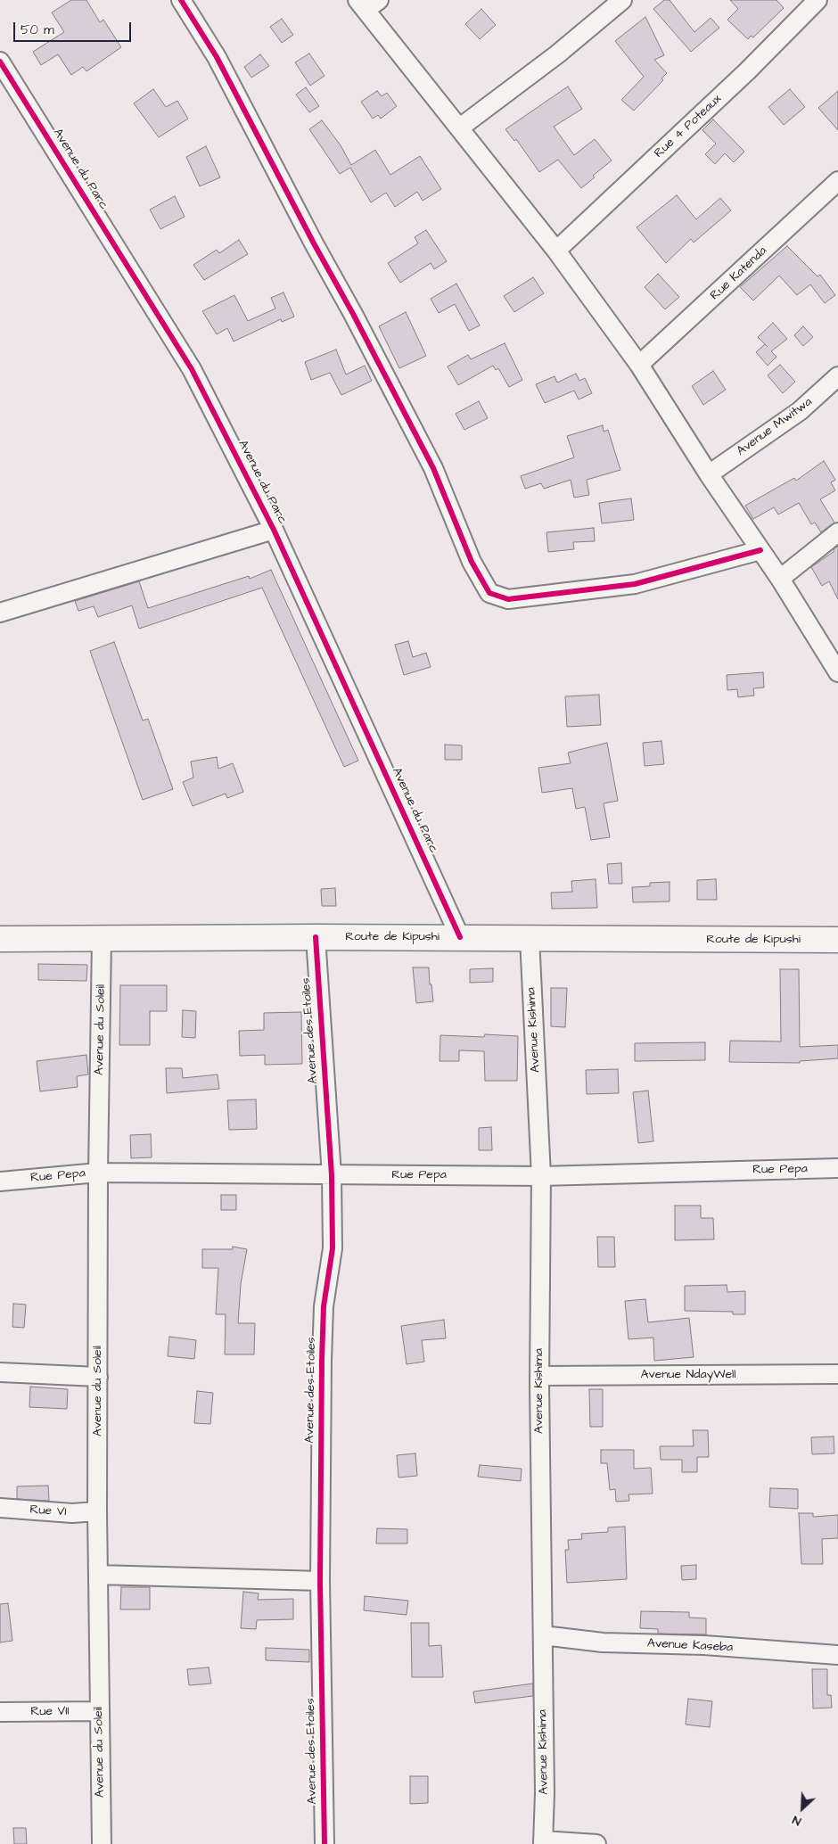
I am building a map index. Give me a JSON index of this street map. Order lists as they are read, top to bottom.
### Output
{
  "streets": {
    "main road": ["Route de Kipushi"],
    "street": [
      "Rue 4 Poteaux",
      "Avenue du Parc",
      "Rue Katenda",
      "Avenue Mwitwa",
      "Avenue du Soleil",
      "Avenue Kishima",
      "Avenue des Etoiles",
      "Rue Pepa",
      "Avenue NdayWell",
      "Rue VI",
      "Avenue Kaseba",
      "Rue VII"
    ]
  },
  "crossings": [
    ["Avenue du Parc", "Route de Kipushi"],
    ["Route de Kipushi", "Avenue du Soleil"],
    ["Route de Kipushi", "Avenue Kishima"],
    ["Route de Kipushi", "Avenue des Etoiles"],
    ["Avenue du Soleil", "Rue Pepa"],
    ["Avenue du Soleil", "Rue VI"],
    ["Avenue du Soleil", "Rue VII"],
    ["Avenue Kishima", "Rue Pepa"],
    ["Avenue Kishima", "Avenue NdayWell"],
    ["Avenue Kishima", "Avenue Kaseba"],
    ["Avenue des Etoiles", "Rue Pepa"]
  ],
  "scale_bar": "50 m",
  "north": "bottom left"
}
